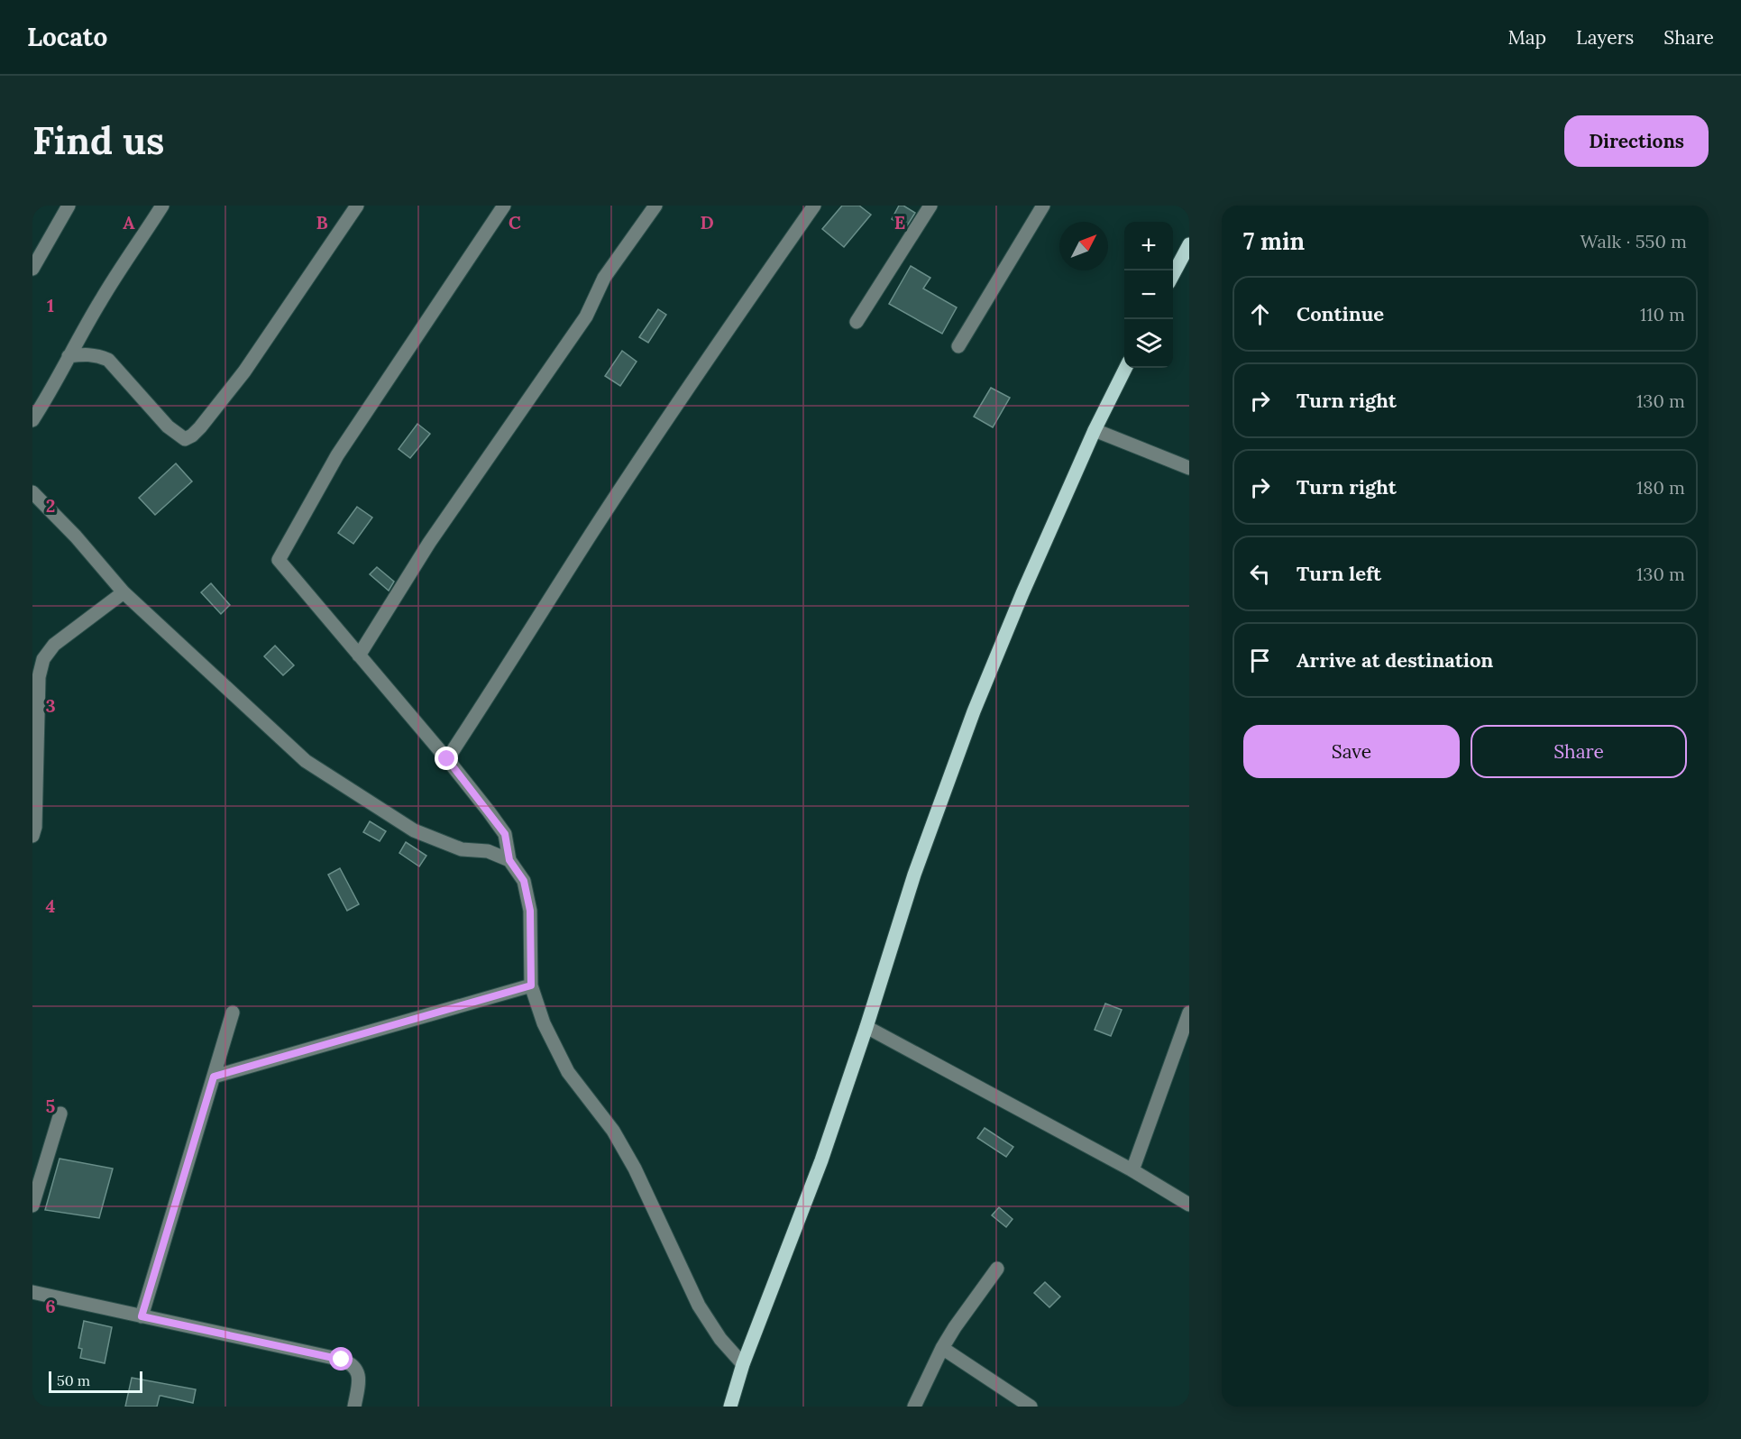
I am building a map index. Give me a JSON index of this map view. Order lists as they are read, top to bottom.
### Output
{
  "scale_bar": "50 m",
  "north": "top right",
  "page": {
    "header": "Locato",
    "nav": ["Map", "Layers", "Share"],
    "buttons": [
      "Directions",
      ["Save", "Share"]
    ],
    "title": "Find us",
    "heading": ["7 min", "Walk · 550 m"],
    "map_buttons": ["+", "−"],
    "list": [
      ["Continue", "110 m"],
      ["Turn right", "130 m"],
      ["Turn right", "180 m"],
      ["Turn left", "130 m"],
      "Arrive at destination"
    ],
    "scale": "50 m"
  },
  "grid": {
    "columns": [
      "A",
      "B",
      "C",
      "D",
      "E"
    ],
    "rows": [
      "1",
      "2",
      "3",
      "4",
      "5",
      "6"
    ]
  }
}
